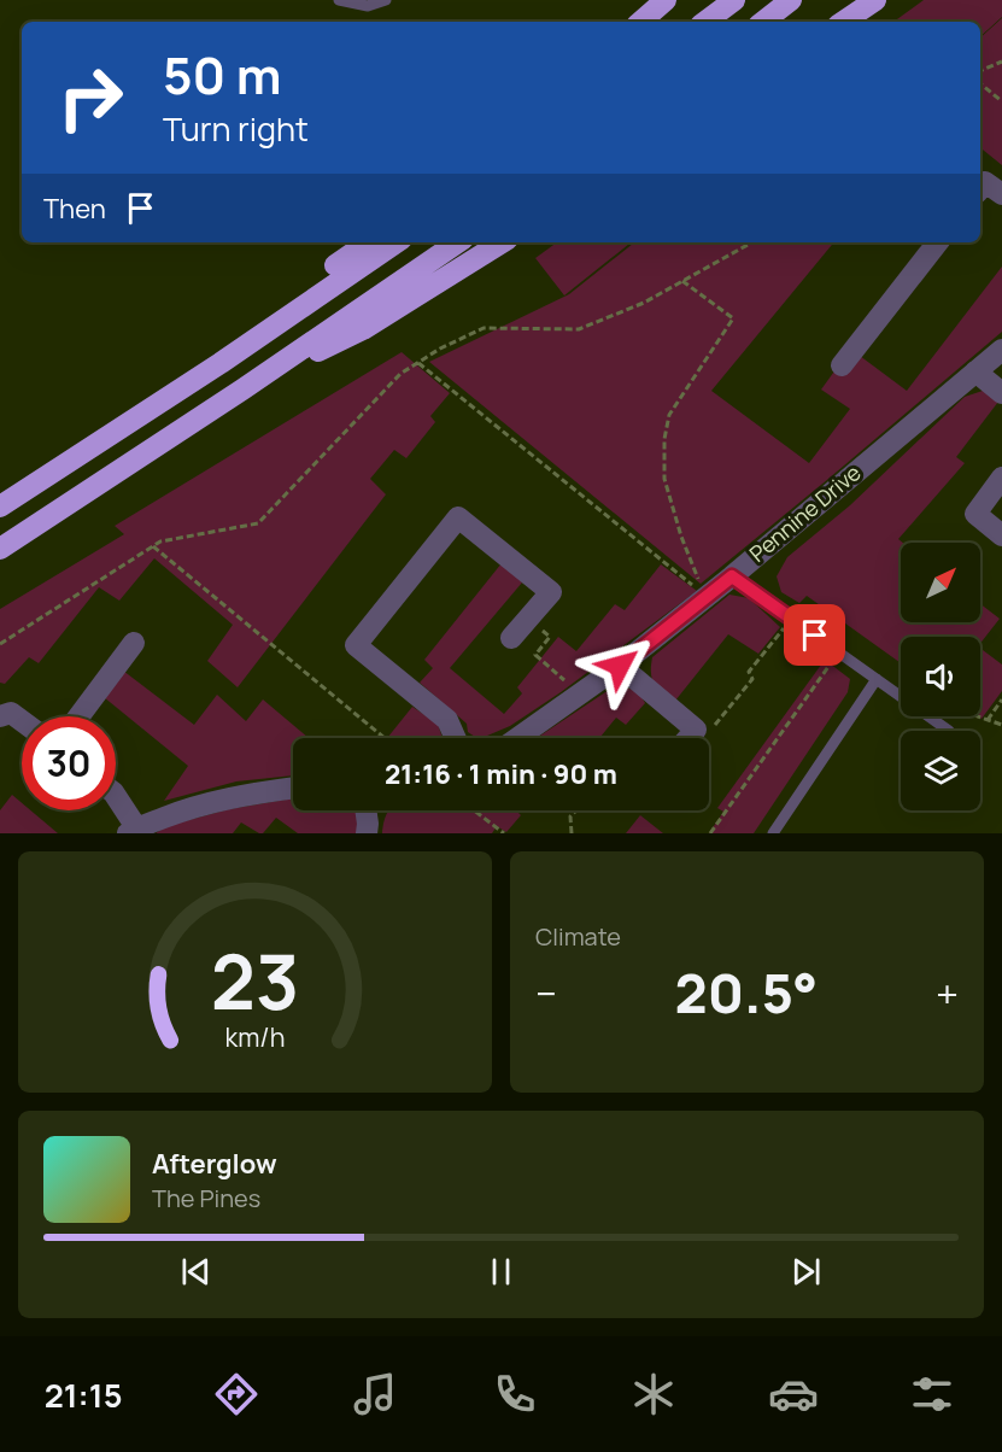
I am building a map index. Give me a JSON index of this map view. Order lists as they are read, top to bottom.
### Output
{
  "streets": {
    "street": ["Pennine Drive"]
  },
  "north": "top right",
  "page": {
    "turn": ["50 m", "Turn right"],
    "then": "Then",
    "limit": "30",
    "trip": "21:16 · 1 min · 90 m",
    "tile": "Climate",
    "heat": ["−", "20.5°", "+"],
    "song": ["Afterglow", "The Pines"],
    "tabs": "21:15",
    "gauge": ["23", "km/h"]
  }
}
